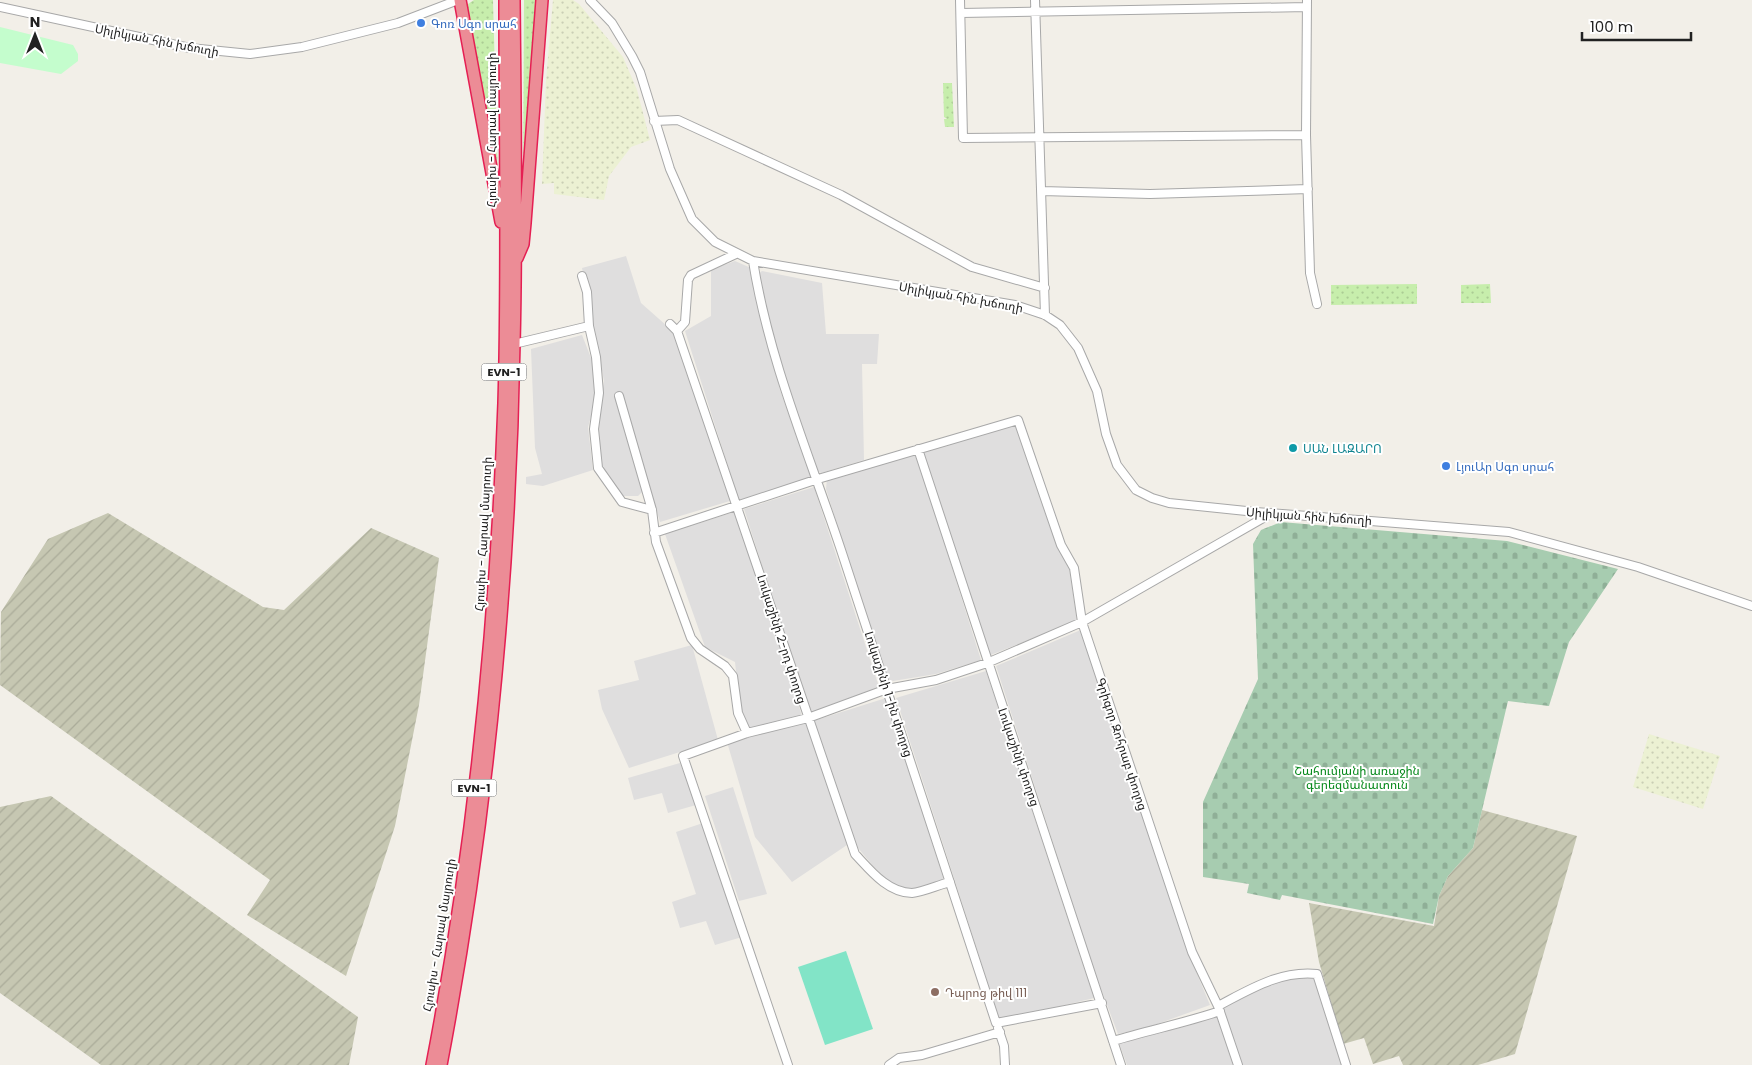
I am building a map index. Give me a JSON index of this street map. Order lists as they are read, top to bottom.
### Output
{
  "streets": {
    "highway": ["Հյուսիս - Հարավ մայրուղի", "EVN-1"],
    "street": [
      "Սիլիկյան հին խճուղի",
      "Լուկաշինի 2-րդ փողոց",
      "Լուկաշինի 1-ին փողոց",
      "Գրիգոր Զոհրաբ փողոց",
      "Լուկաշինի փողոց"
    ]
  },
  "crossings": [
    ["Սիլիկյան հին խճուղի", "Լուկաշինի 1-ին փողոց"],
    ["Լուկաշինի 2-րդ փողոց", "Լուկաշինի 1-ին փողոց"],
    ["Գրիգոր Զոհրաբ փողոց", "Լուկաշինի փողոց"]
  ],
  "parks": ["Շահումյանի առաջին գերեզմանատուն"],
  "places": [
    "Գոռ Սգո սրահ",
    "ՍԱՆ ԼԱԶԱՐՈ",
    "ԼյուԱր Սգո սրահ",
    "Դպրոց թիվ 111"
  ],
  "scale_bar": "100 m",
  "north": "top"
}
